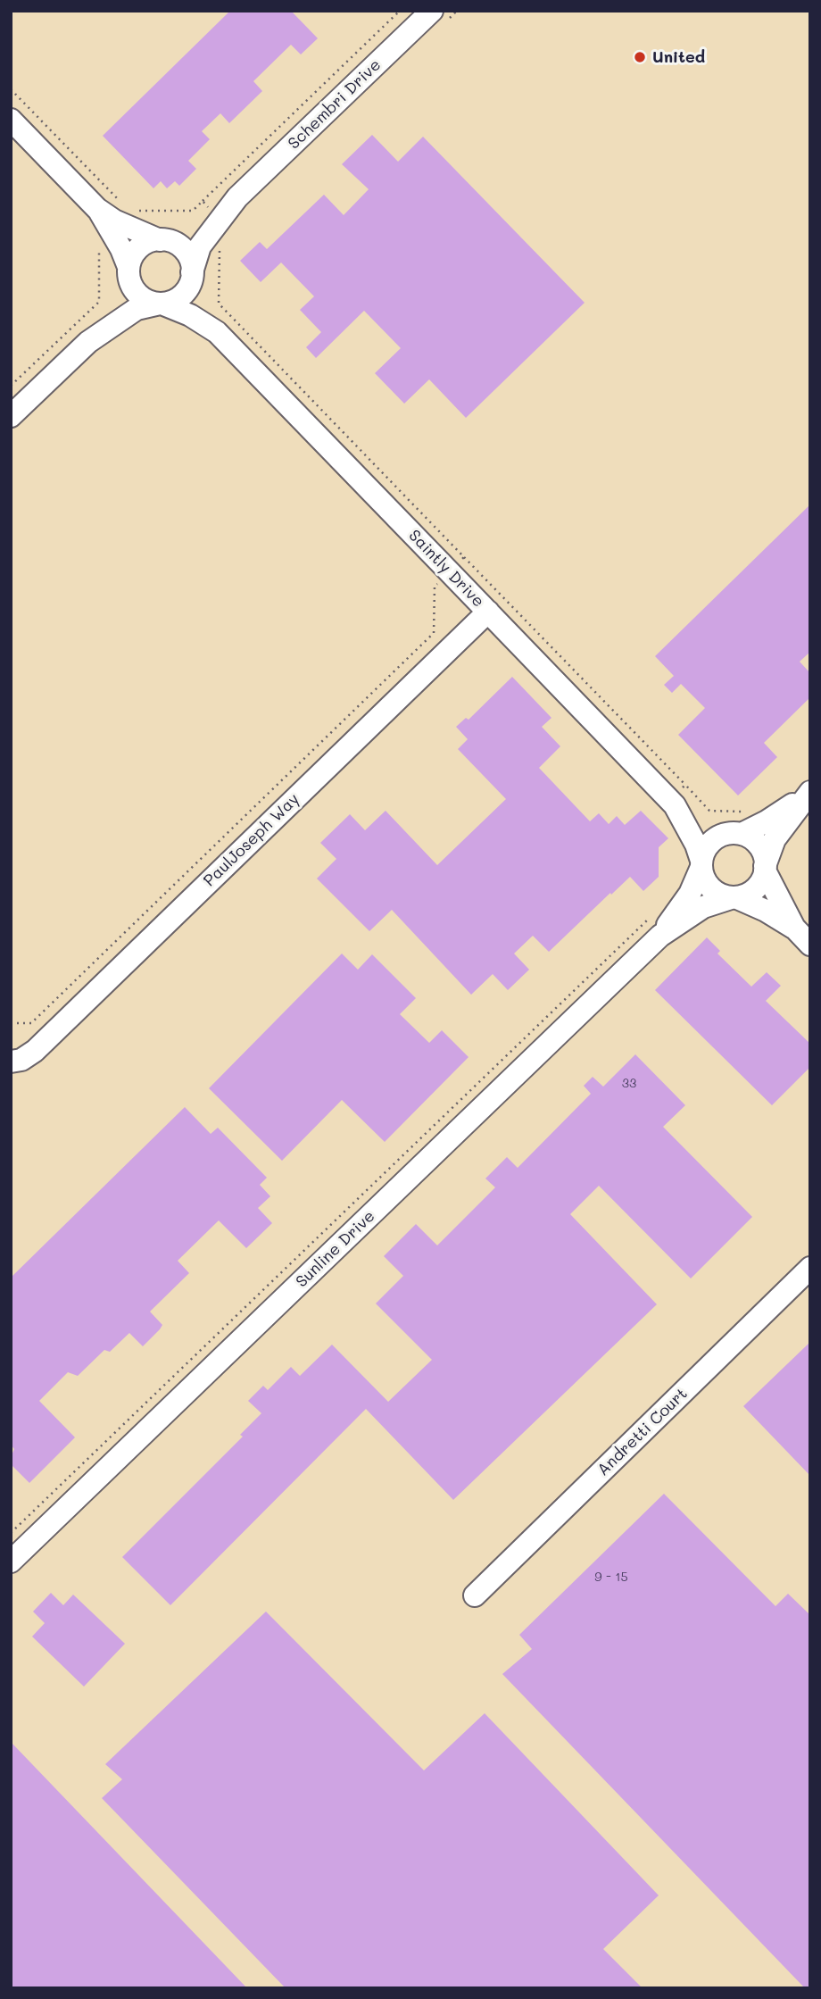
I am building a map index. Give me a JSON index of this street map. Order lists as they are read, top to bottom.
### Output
{
  "streets": {
    "street": [
      "Schembri Drive",
      "Saintly Drive",
      "PaulJoseph Way",
      "Sunline Drive",
      "Andretti Court"
    ]
  },
  "crossings": [
    ["Schembri Drive", "Saintly Drive"],
    ["Saintly Drive", "PaulJoseph Way"],
    ["Saintly Drive", "Sunline Drive"]
  ],
  "places": ["United"],
  "house_numbers": ["33", "9 - 15"]
}
